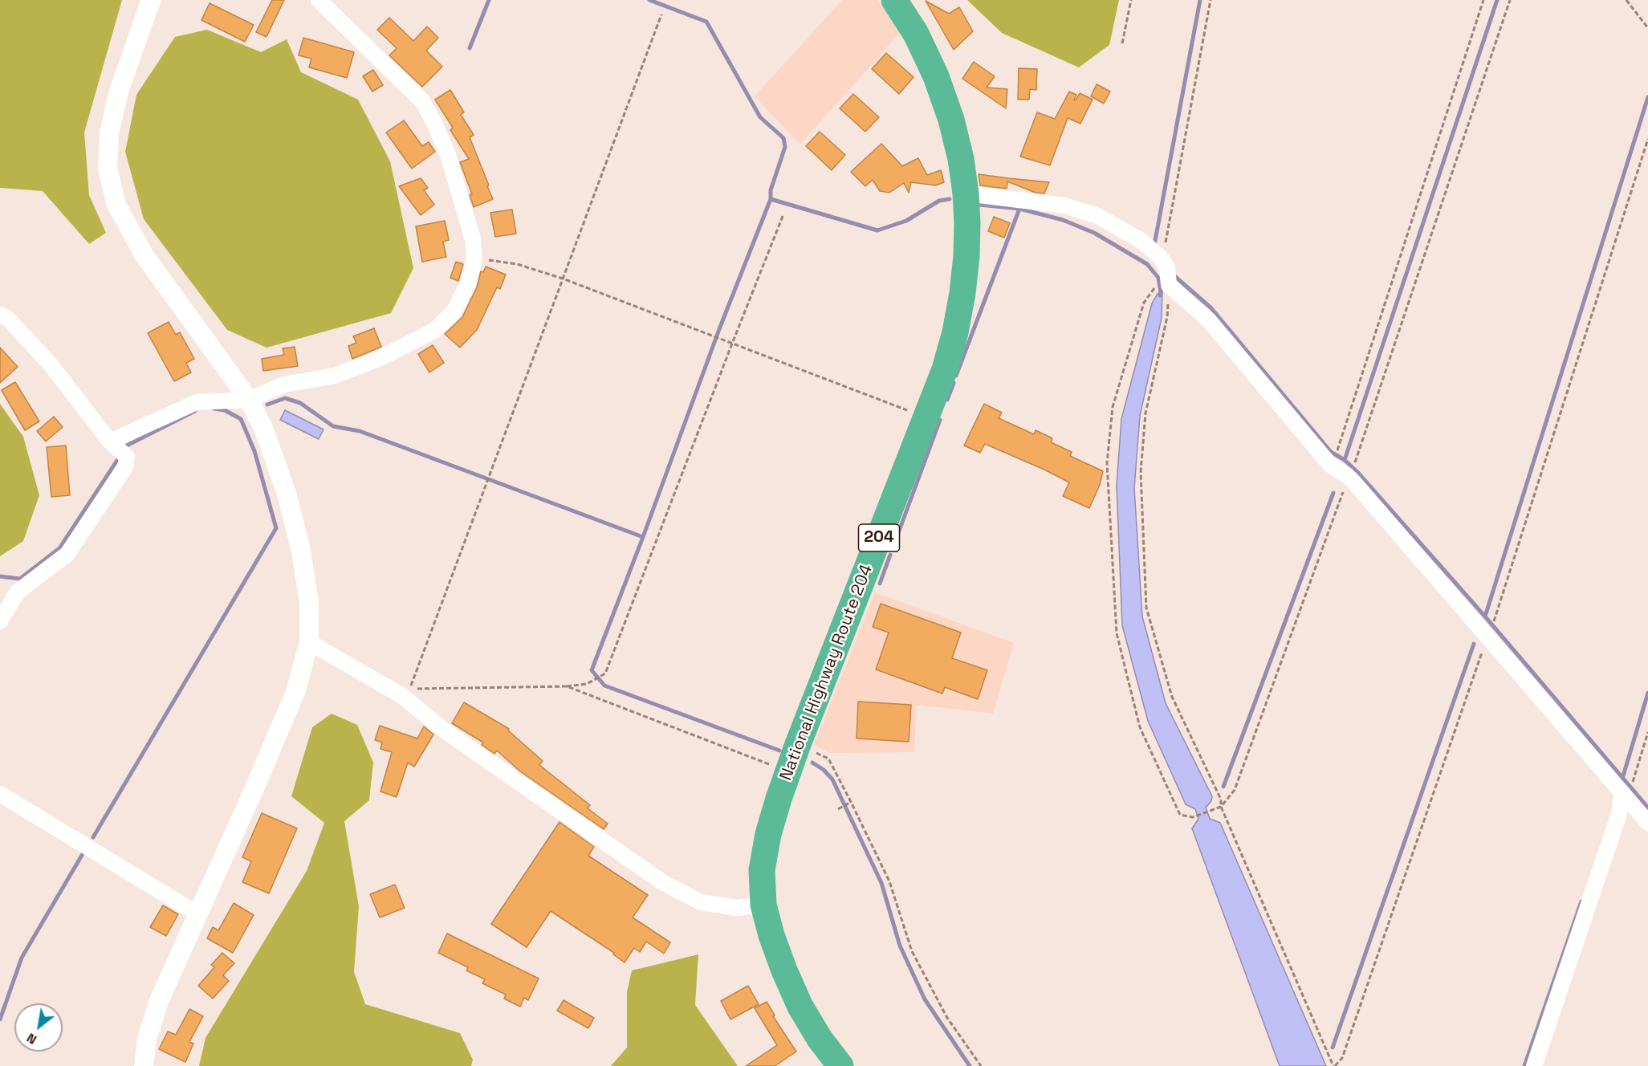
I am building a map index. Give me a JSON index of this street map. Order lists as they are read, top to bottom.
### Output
{
  "streets": {
    "highway": ["204", "National Highway Route 204"]
  },
  "north": "bottom left"
}
